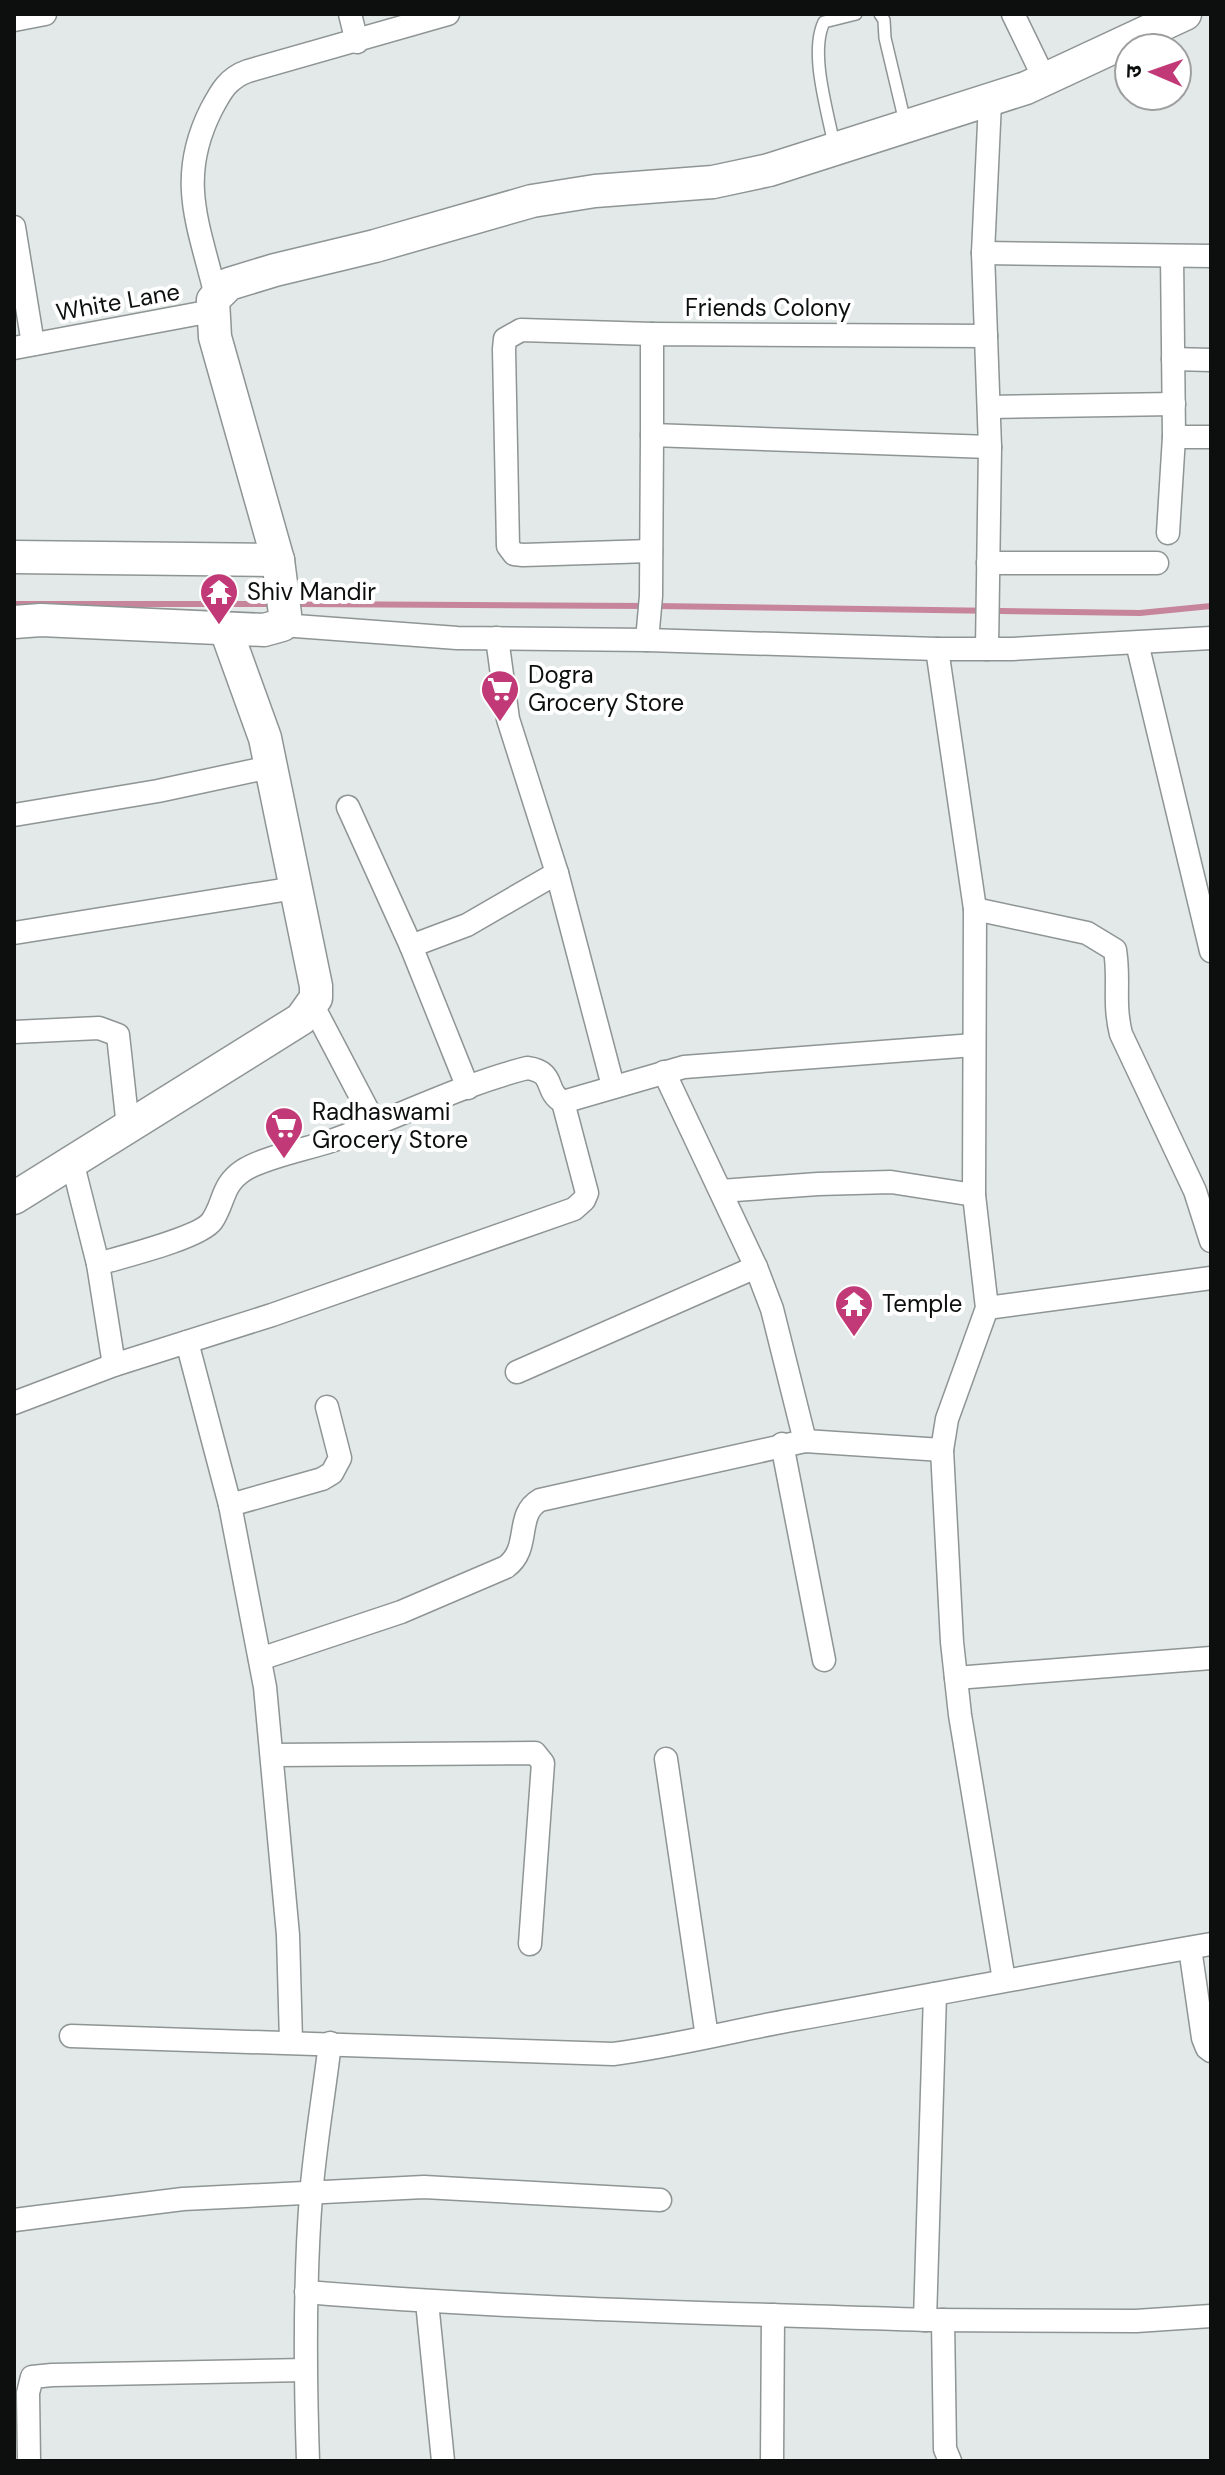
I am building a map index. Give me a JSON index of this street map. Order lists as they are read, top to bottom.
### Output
{
  "streets": {
    "street": ["White Lane", "Friends Colony"]
  },
  "places": {
    "temple": ["Shiv Mandir", "Temple"],
    "supermarket": ["Dogra Grocery Store", "Radhaswami Grocery Store"]
  },
  "north": "left"
}
